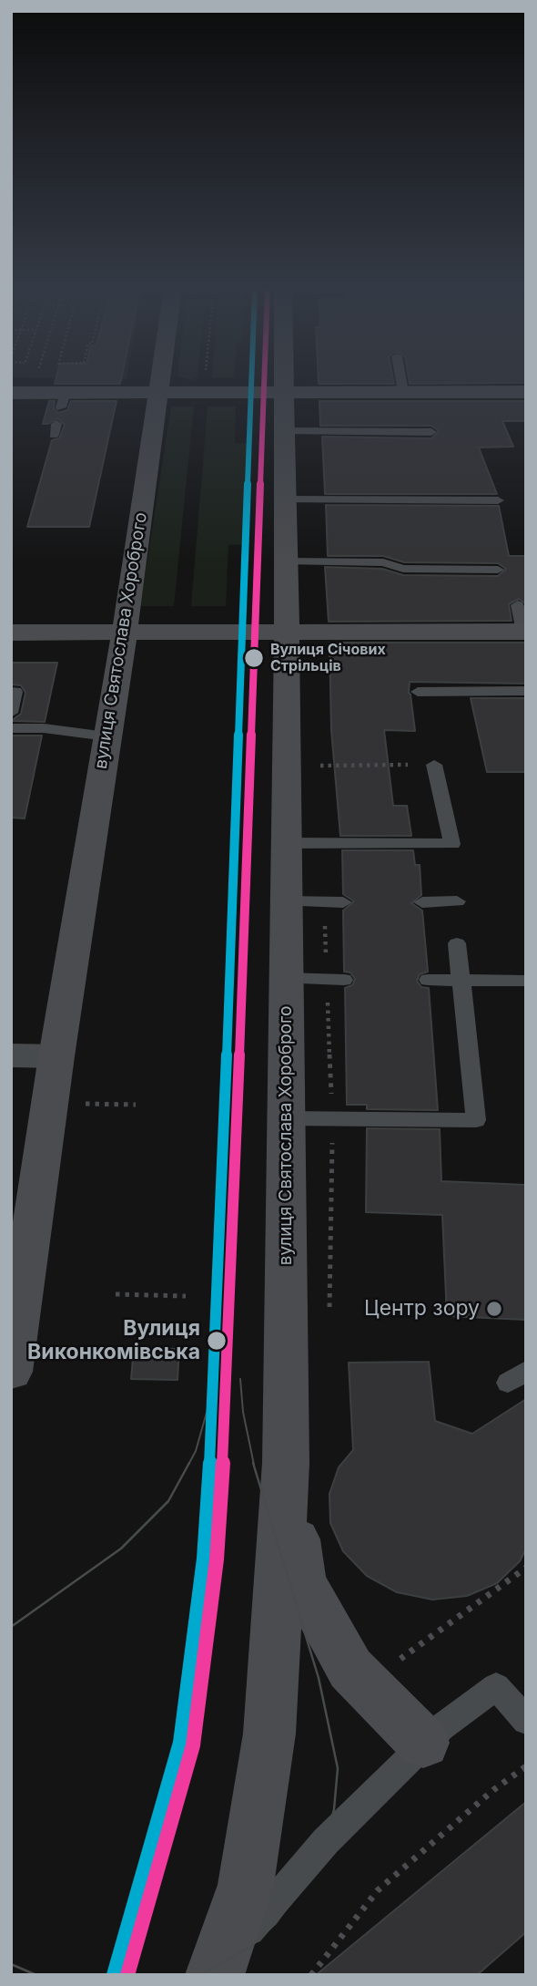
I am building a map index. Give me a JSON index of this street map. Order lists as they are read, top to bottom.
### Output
{
  "streets": {
    "main road": ["вулиця Святослава Хороброго"]
  },
  "places": ["Вулиця Січових Стрільців", "Центр зору", "Вулиця Виконкомівська"]
}
